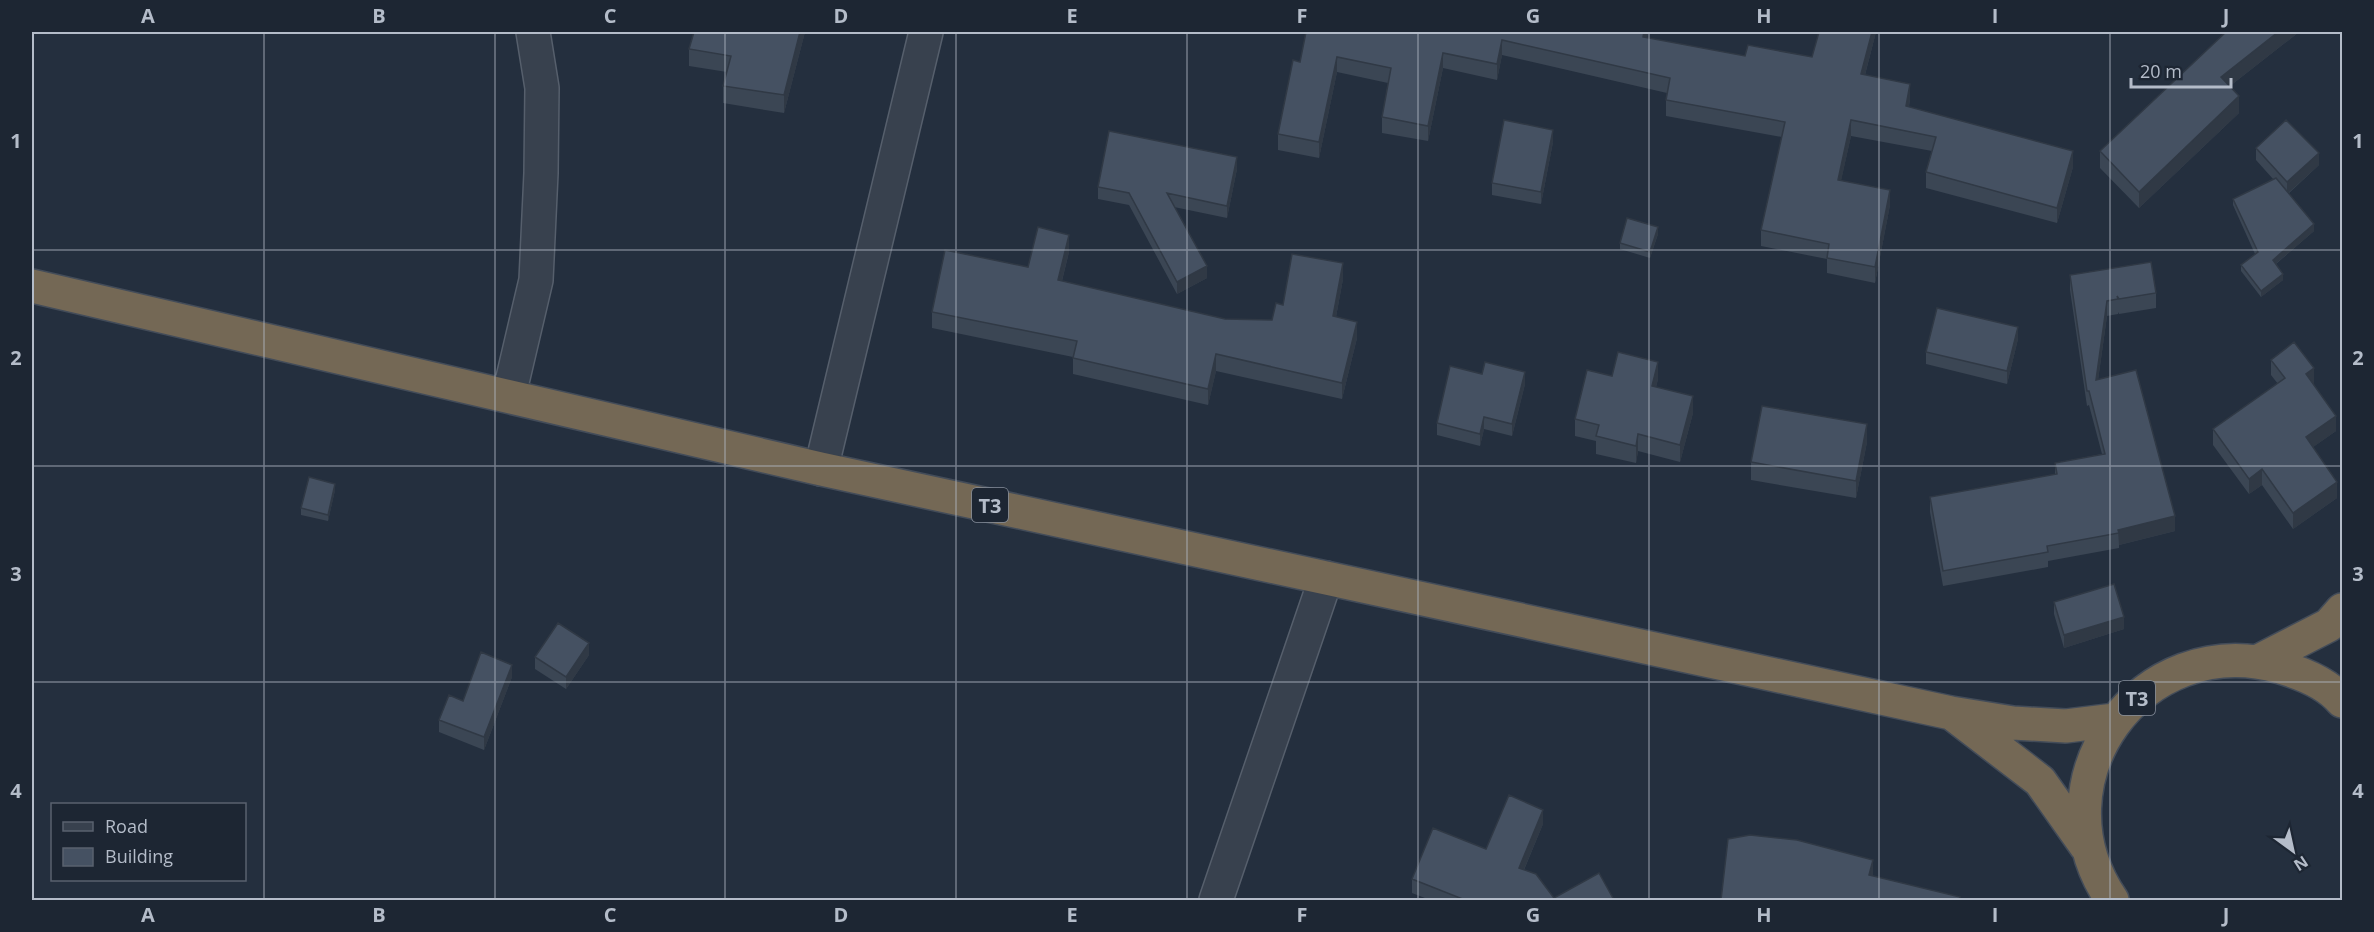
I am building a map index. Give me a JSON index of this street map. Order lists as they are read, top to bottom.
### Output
{
  "streets": {
    "highway": ["T3"]
  },
  "legend": ["Road", "Building"],
  "scale_bar": "20 m",
  "north": "bottom right",
  "grid": {
    "columns": [
      "A",
      "B",
      "C",
      "D",
      "E",
      "F",
      "G",
      "H",
      "I",
      "J"
    ],
    "rows": [
      "1",
      "2",
      "3",
      "4"
    ]
  }
}
